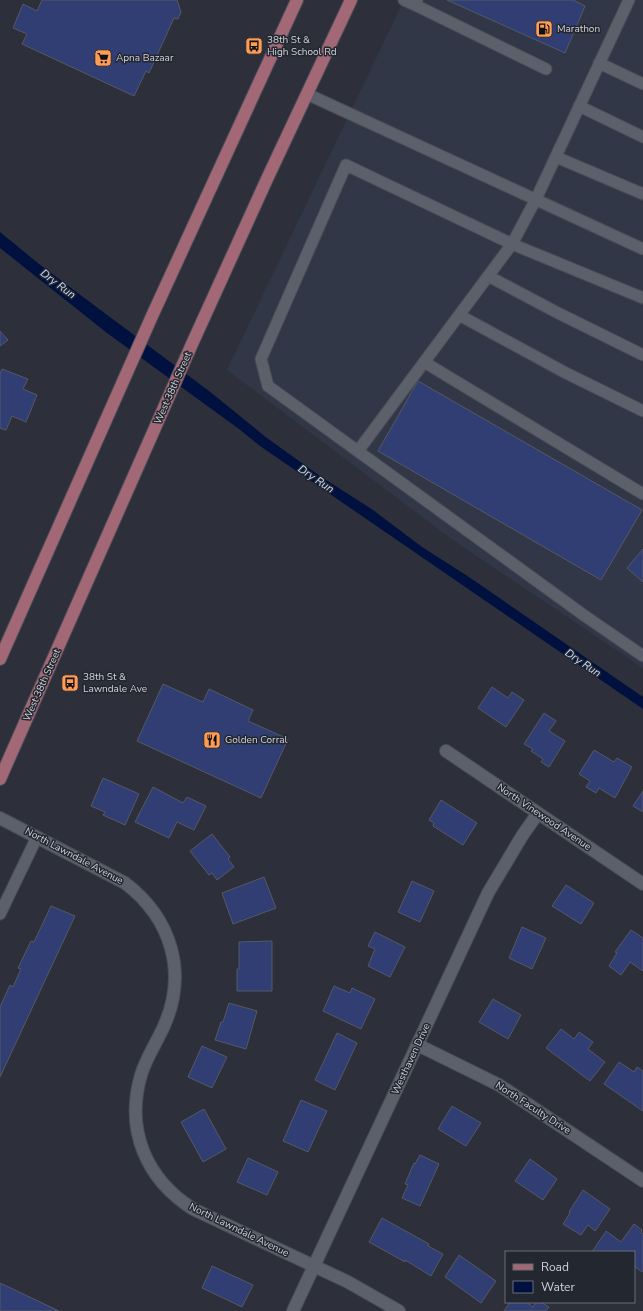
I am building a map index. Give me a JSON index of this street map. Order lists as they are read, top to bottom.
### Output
{
  "streets": {
    "main road": ["West 38th Street"],
    "street": [
      "North Vinewood Avenue",
      "North Lawndale Avenue",
      "Westhaven Drive",
      "North Faculty Drive"
    ]
  },
  "crossings": [
    ["North Vinewood Avenue", "Westhaven Drive"],
    ["North Lawndale Avenue", "Westhaven Drive"],
    ["Westhaven Drive", "North Faculty Drive"]
  ],
  "water": ["Dry Run"],
  "places": {
    "fuel station": ["Marathon"],
    "bus stop": ["38th St & High School Rd", "38th St & Lawndale Ave"],
    "supermarket": ["Apna Bazaar"],
    "restaurant": ["Golden Corral"]
  },
  "legend": ["Road", "Water"]
}
